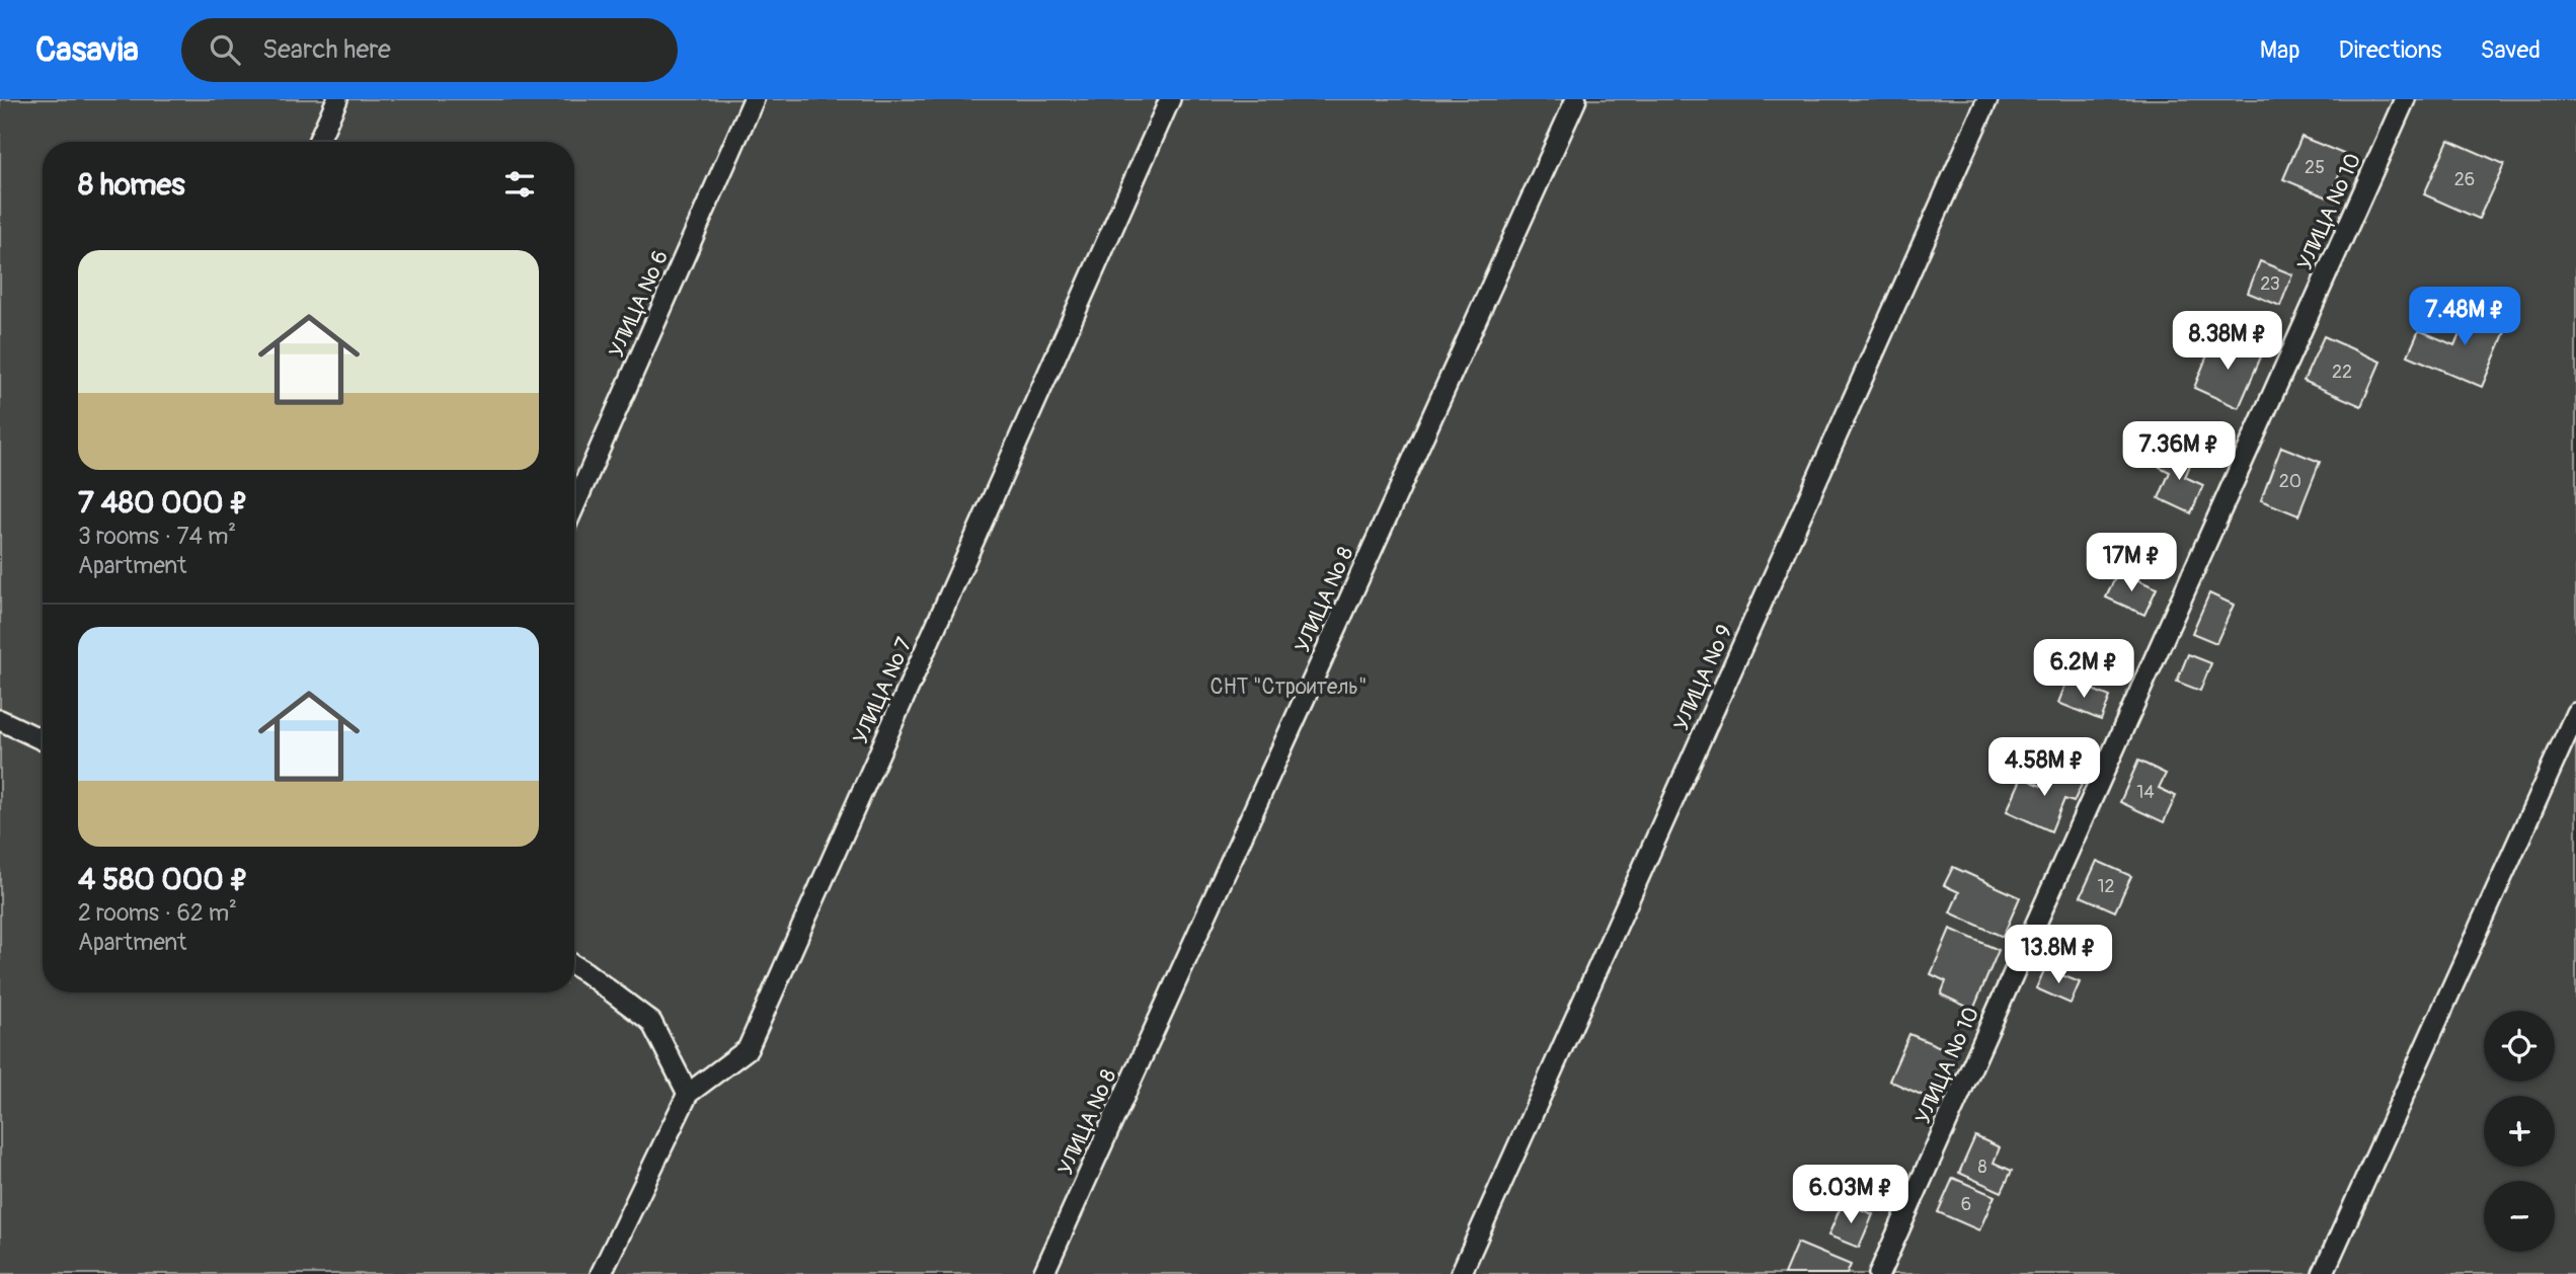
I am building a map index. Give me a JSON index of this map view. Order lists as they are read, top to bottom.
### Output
{
  "streets": {
    "lane": [
      "УЛИЦА № 10",
      "УЛИЦА № 6",
      "УЛИЦА № 8",
      "УЛИЦА № 9",
      "УЛИЦА № 7"
    ]
  },
  "parks": ["СНТ \"Строитель\""],
  "house_numbers": [
    "25",
    "26",
    "23",
    "22",
    "20",
    "14",
    "12",
    "8",
    "6"
  ],
  "page": {
    "header": "Casavia",
    "search": "Search here",
    "nav": ["Map", "Directions", "Saved"],
    "heading": "8 homes",
    "list": [
      {
        "name": "7 480 000 ₽",
        "note": "3 rooms · 74 m² · Apartment"
      },
      {
        "name": "4 580 000 ₽",
        "note": "2 rooms · 62 m² · Apartment"
      }
    ],
    "price": [
      "7.48M ₽",
      "8.38M ₽",
      "7.36M ₽",
      "17M ₽",
      "6.2M ₽",
      "4.58M ₽",
      "13.8M ₽",
      "6.03M ₽"
    ],
    "map_buttons": ["+", "−"]
  }
}
